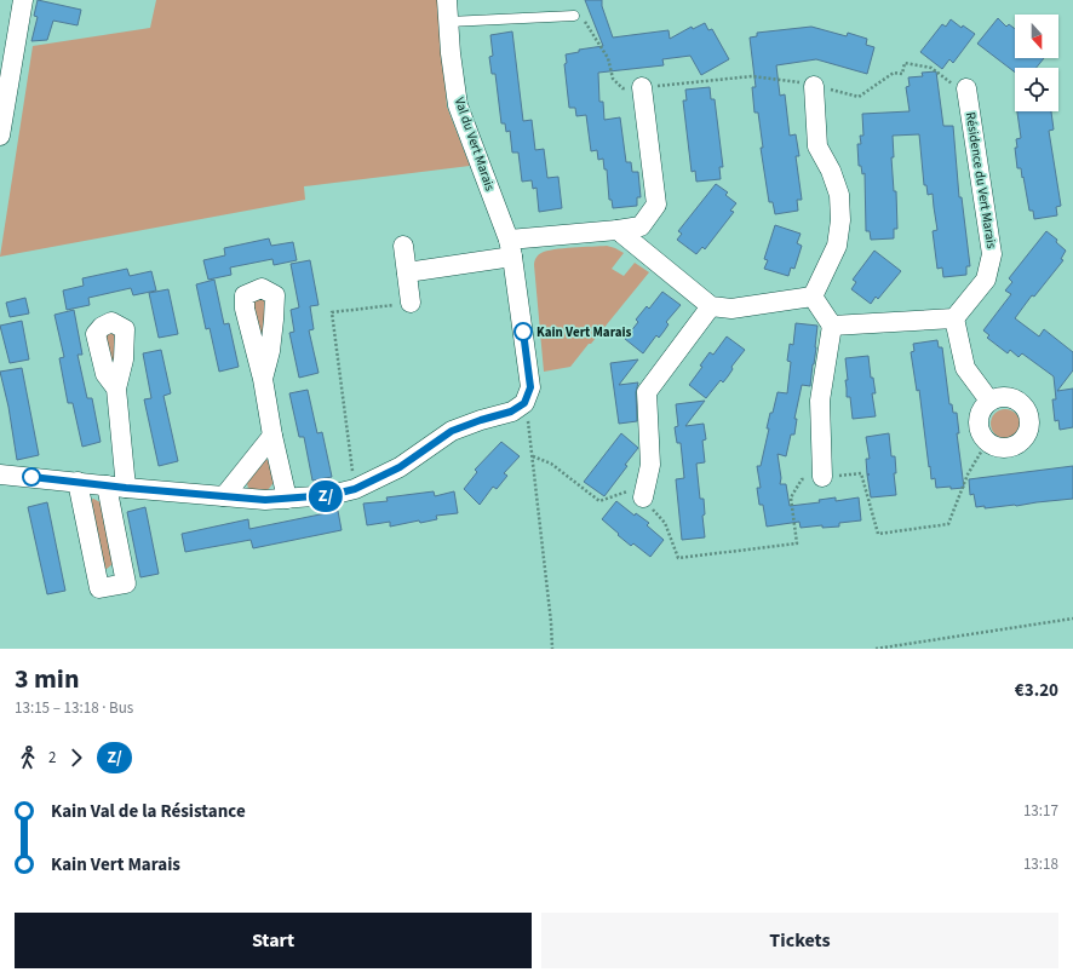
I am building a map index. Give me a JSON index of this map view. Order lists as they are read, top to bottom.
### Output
{
  "streets": {
    "street": ["Val du Vert Marais", "Résidence du Vert Marais"]
  },
  "places": ["Kain Vert Marais"],
  "lines": ["bus line Z/"],
  "north": "bottom",
  "page": {
    "on_map": "Z/",
    "heading": ["3 min", "13:15 – 13:18 · Bus", "€3.20"],
    "legs": ["2", "Z/"],
    "list": [
      {
        "name": "Kain Val de la Résistance",
        "value": "13:17"
      },
      {
        "name": "Kain Vert Marais",
        "value": "13:18"
      }
    ],
    "buttons": ["Start", "Tickets"]
  }
}
